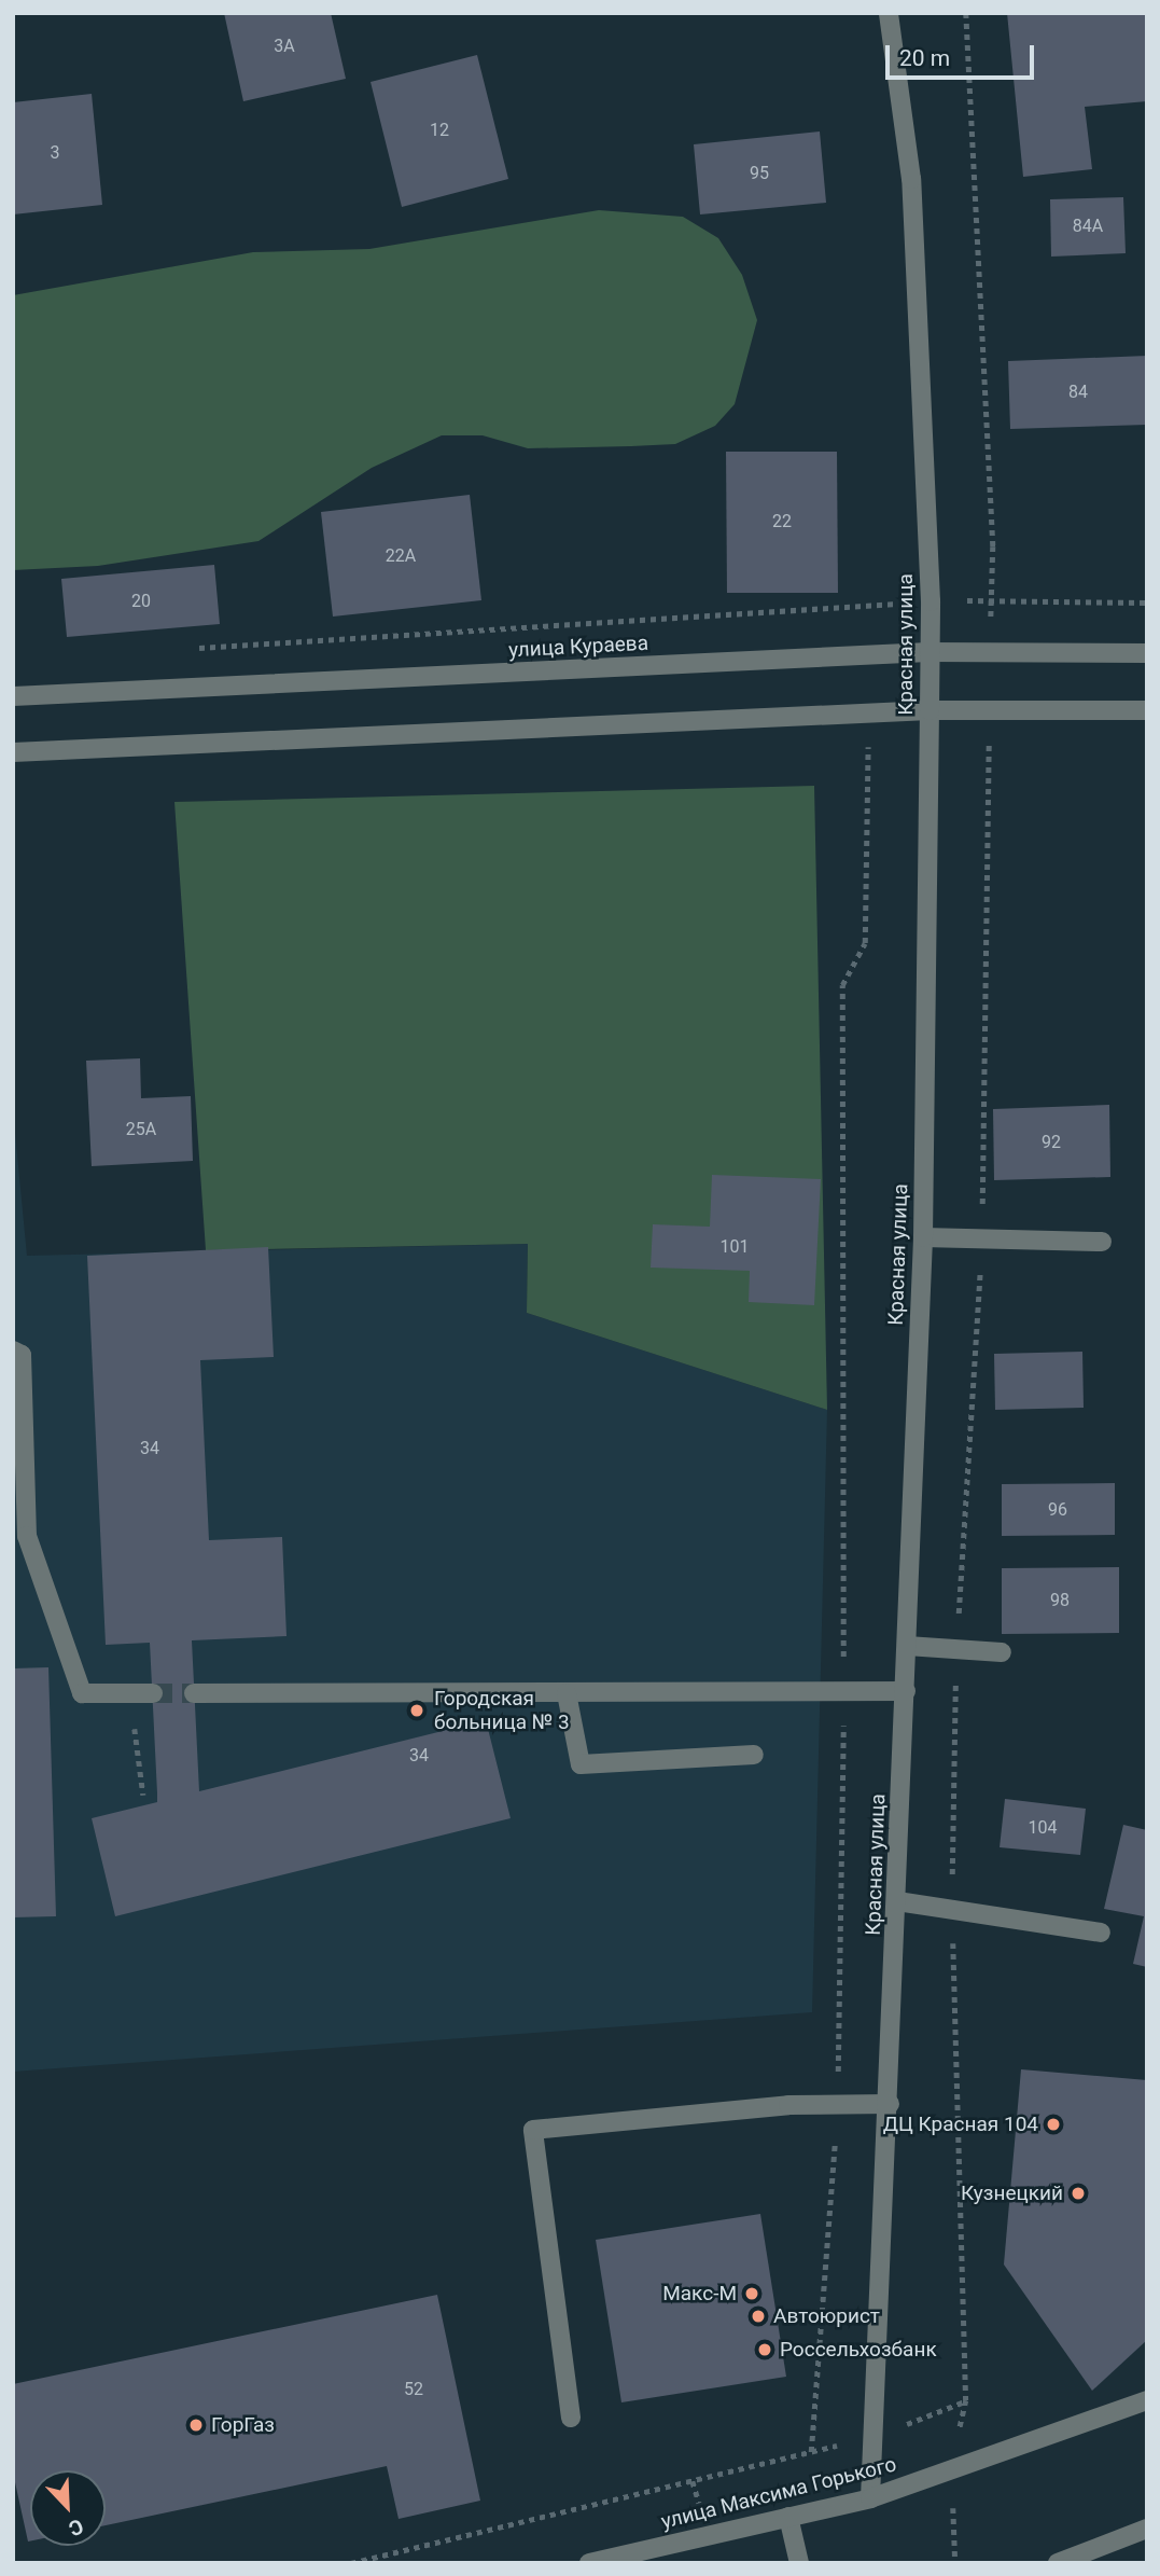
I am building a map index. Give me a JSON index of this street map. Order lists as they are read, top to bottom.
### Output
{
  "streets": {
    "street": ["Красная улица", "улица Кураева", "улица Максима Горького"]
  },
  "crossings": [
    ["Красная улица", "улица Кураева"],
    ["Красная улица", "улица Максима Горького"]
  ],
  "places": [
    "Городская больница № 3",
    "ДЦ Красная 104",
    "Кузнецкий",
    "Макс-М",
    "Автоюрист",
    "Россельхозбанк",
    "ГорГаз"
  ],
  "house_numbers": [
    "3А",
    "12",
    "3",
    "95",
    "84А",
    "84",
    "22",
    "22А",
    "20",
    "25А",
    "92",
    "101",
    "34",
    "96",
    "98",
    "34",
    "104",
    "52"
  ],
  "scale_bar": "20 m",
  "north": "bottom right"
}
